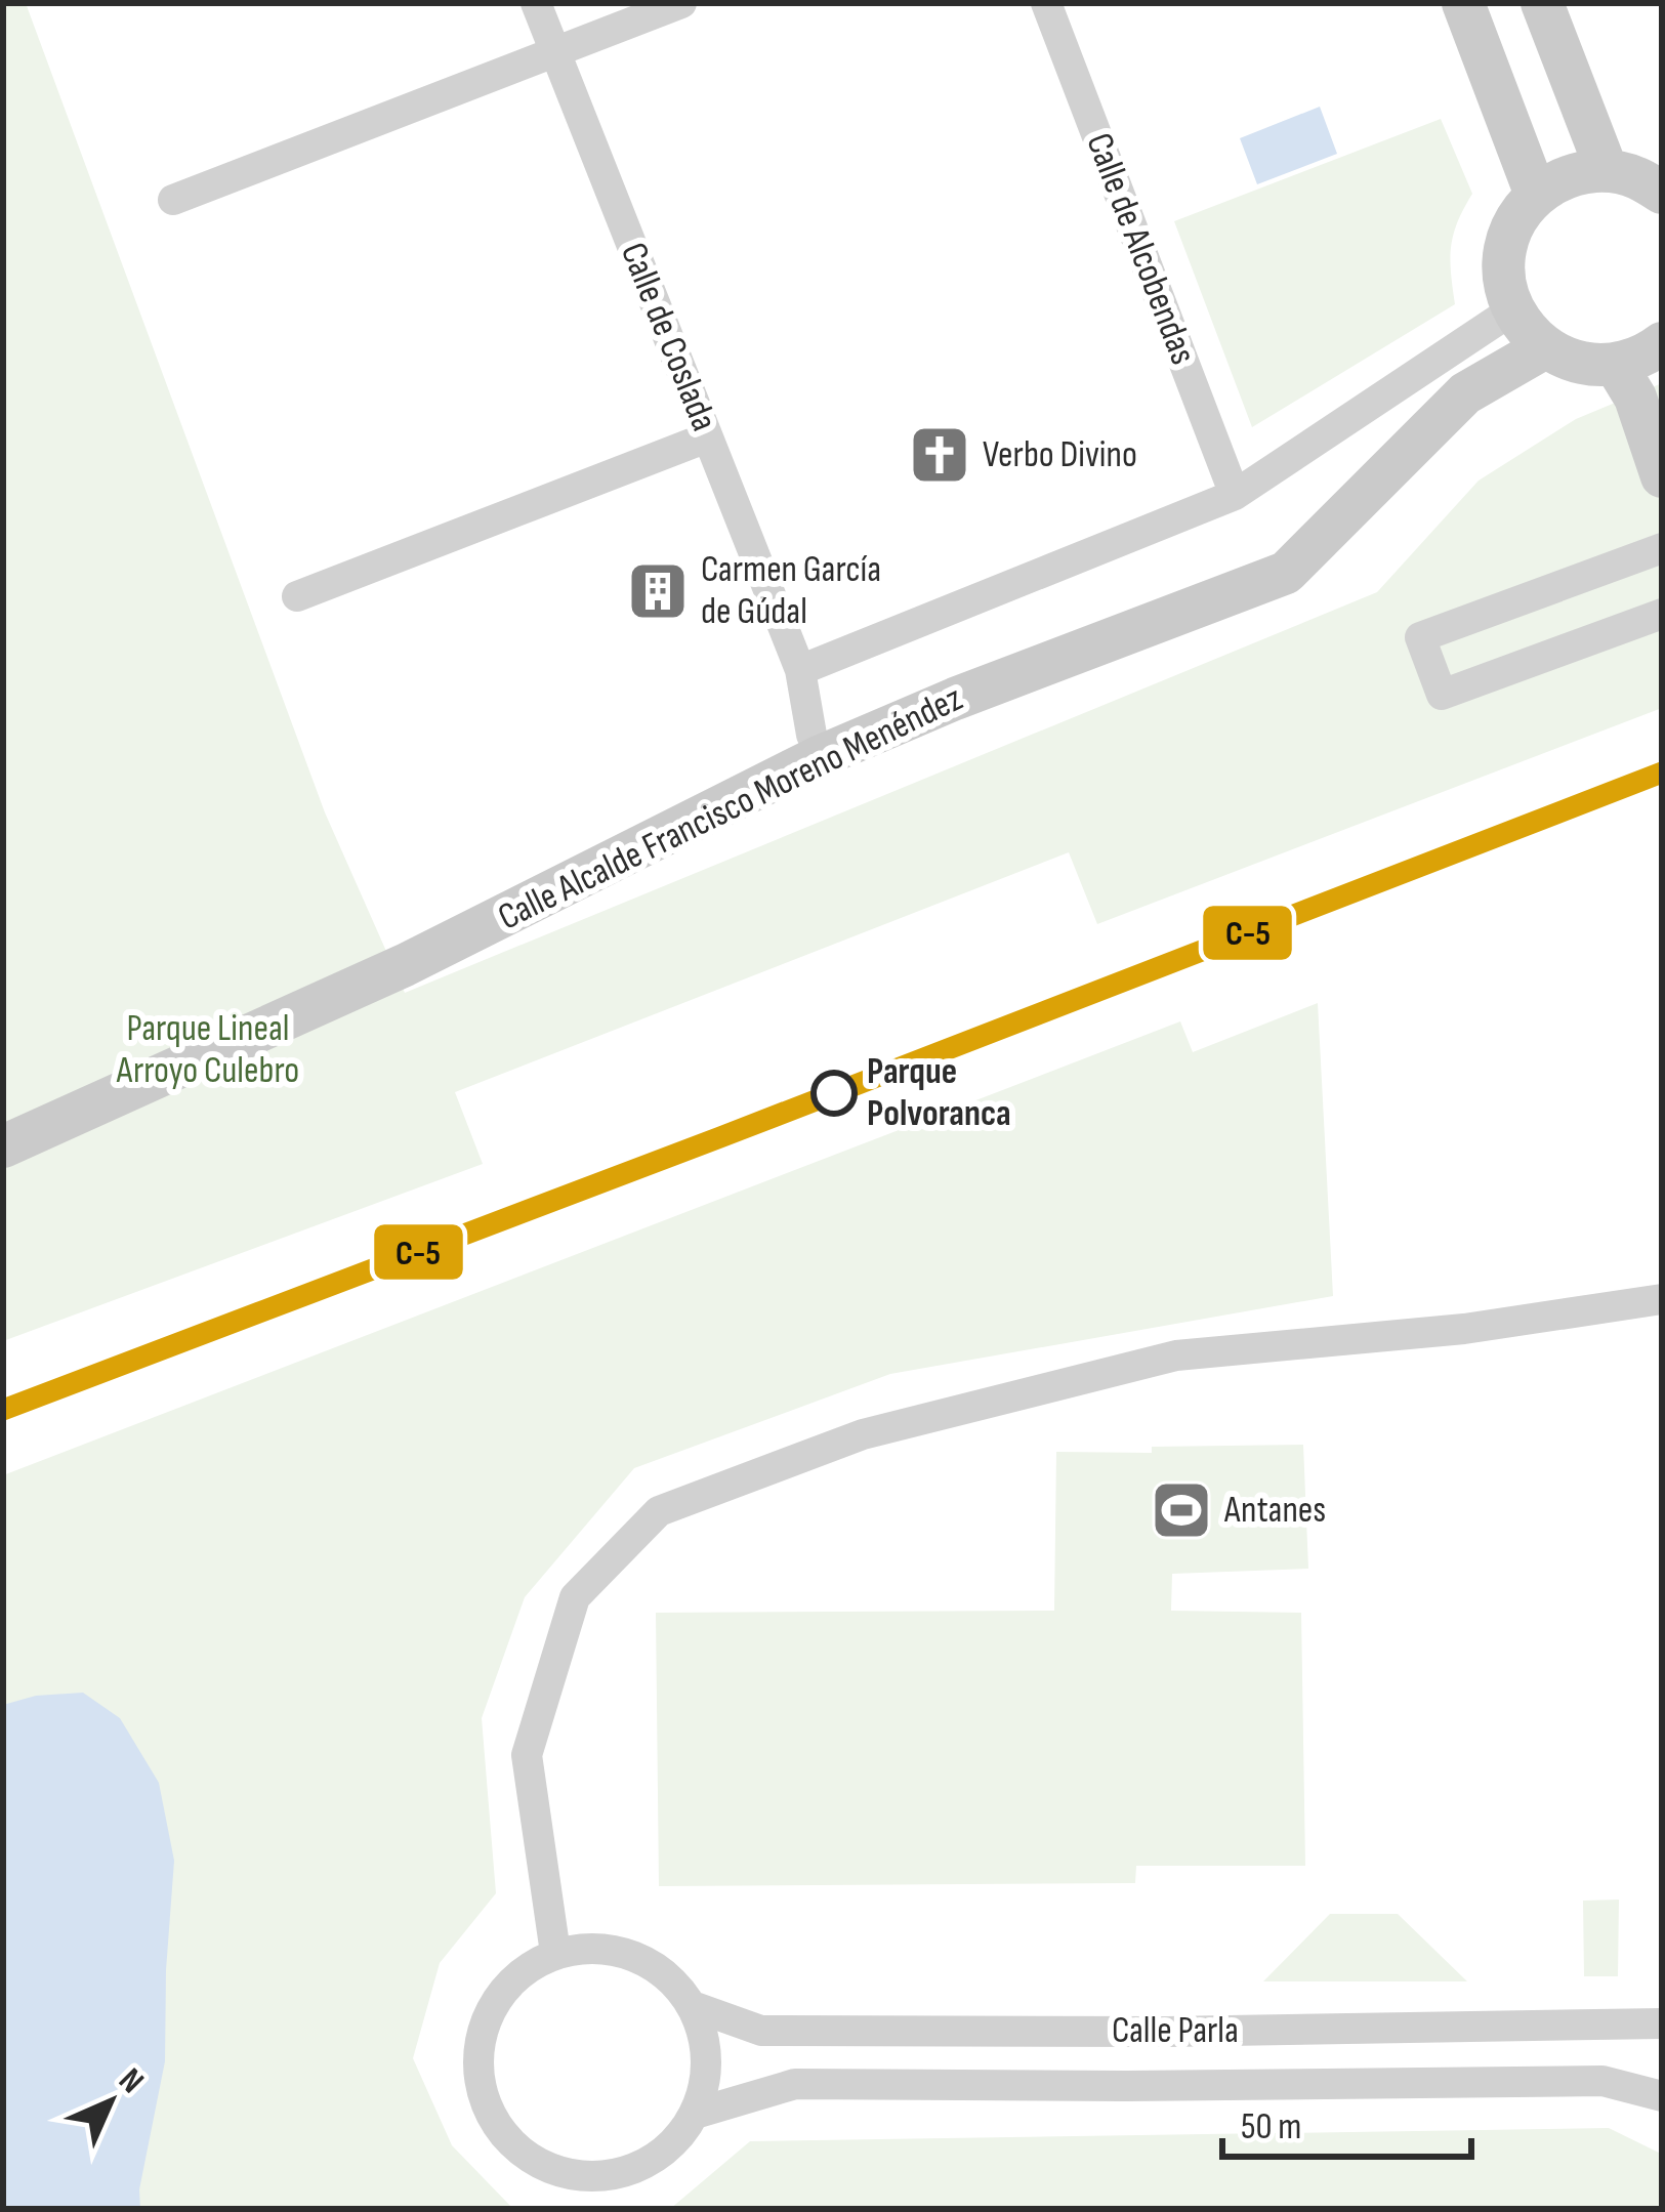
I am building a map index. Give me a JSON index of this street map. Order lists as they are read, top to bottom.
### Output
{
  "streets": {
    "street": [
      "Calle de Alcobendas",
      "Calle de Coslada",
      "Calle Alcalde Francisco Moreno Menéndez",
      "Calle Parla"
    ]
  },
  "crossings": [
    ["Calle de Coslada", "Calle Alcalde Francisco Moreno Menéndez"]
  ],
  "parks": ["Parque Lineal Arroyo Culebro"],
  "places": {
    "church": ["Verbo Divino"],
    "building": ["Carmen García de Gúdal"],
    "other": ["Parque Polvoranca"],
    "sports": ["Antanes"]
  },
  "lines": ["transit line C-5"],
  "scale_bar": "50 m",
  "north": "top right"
}
